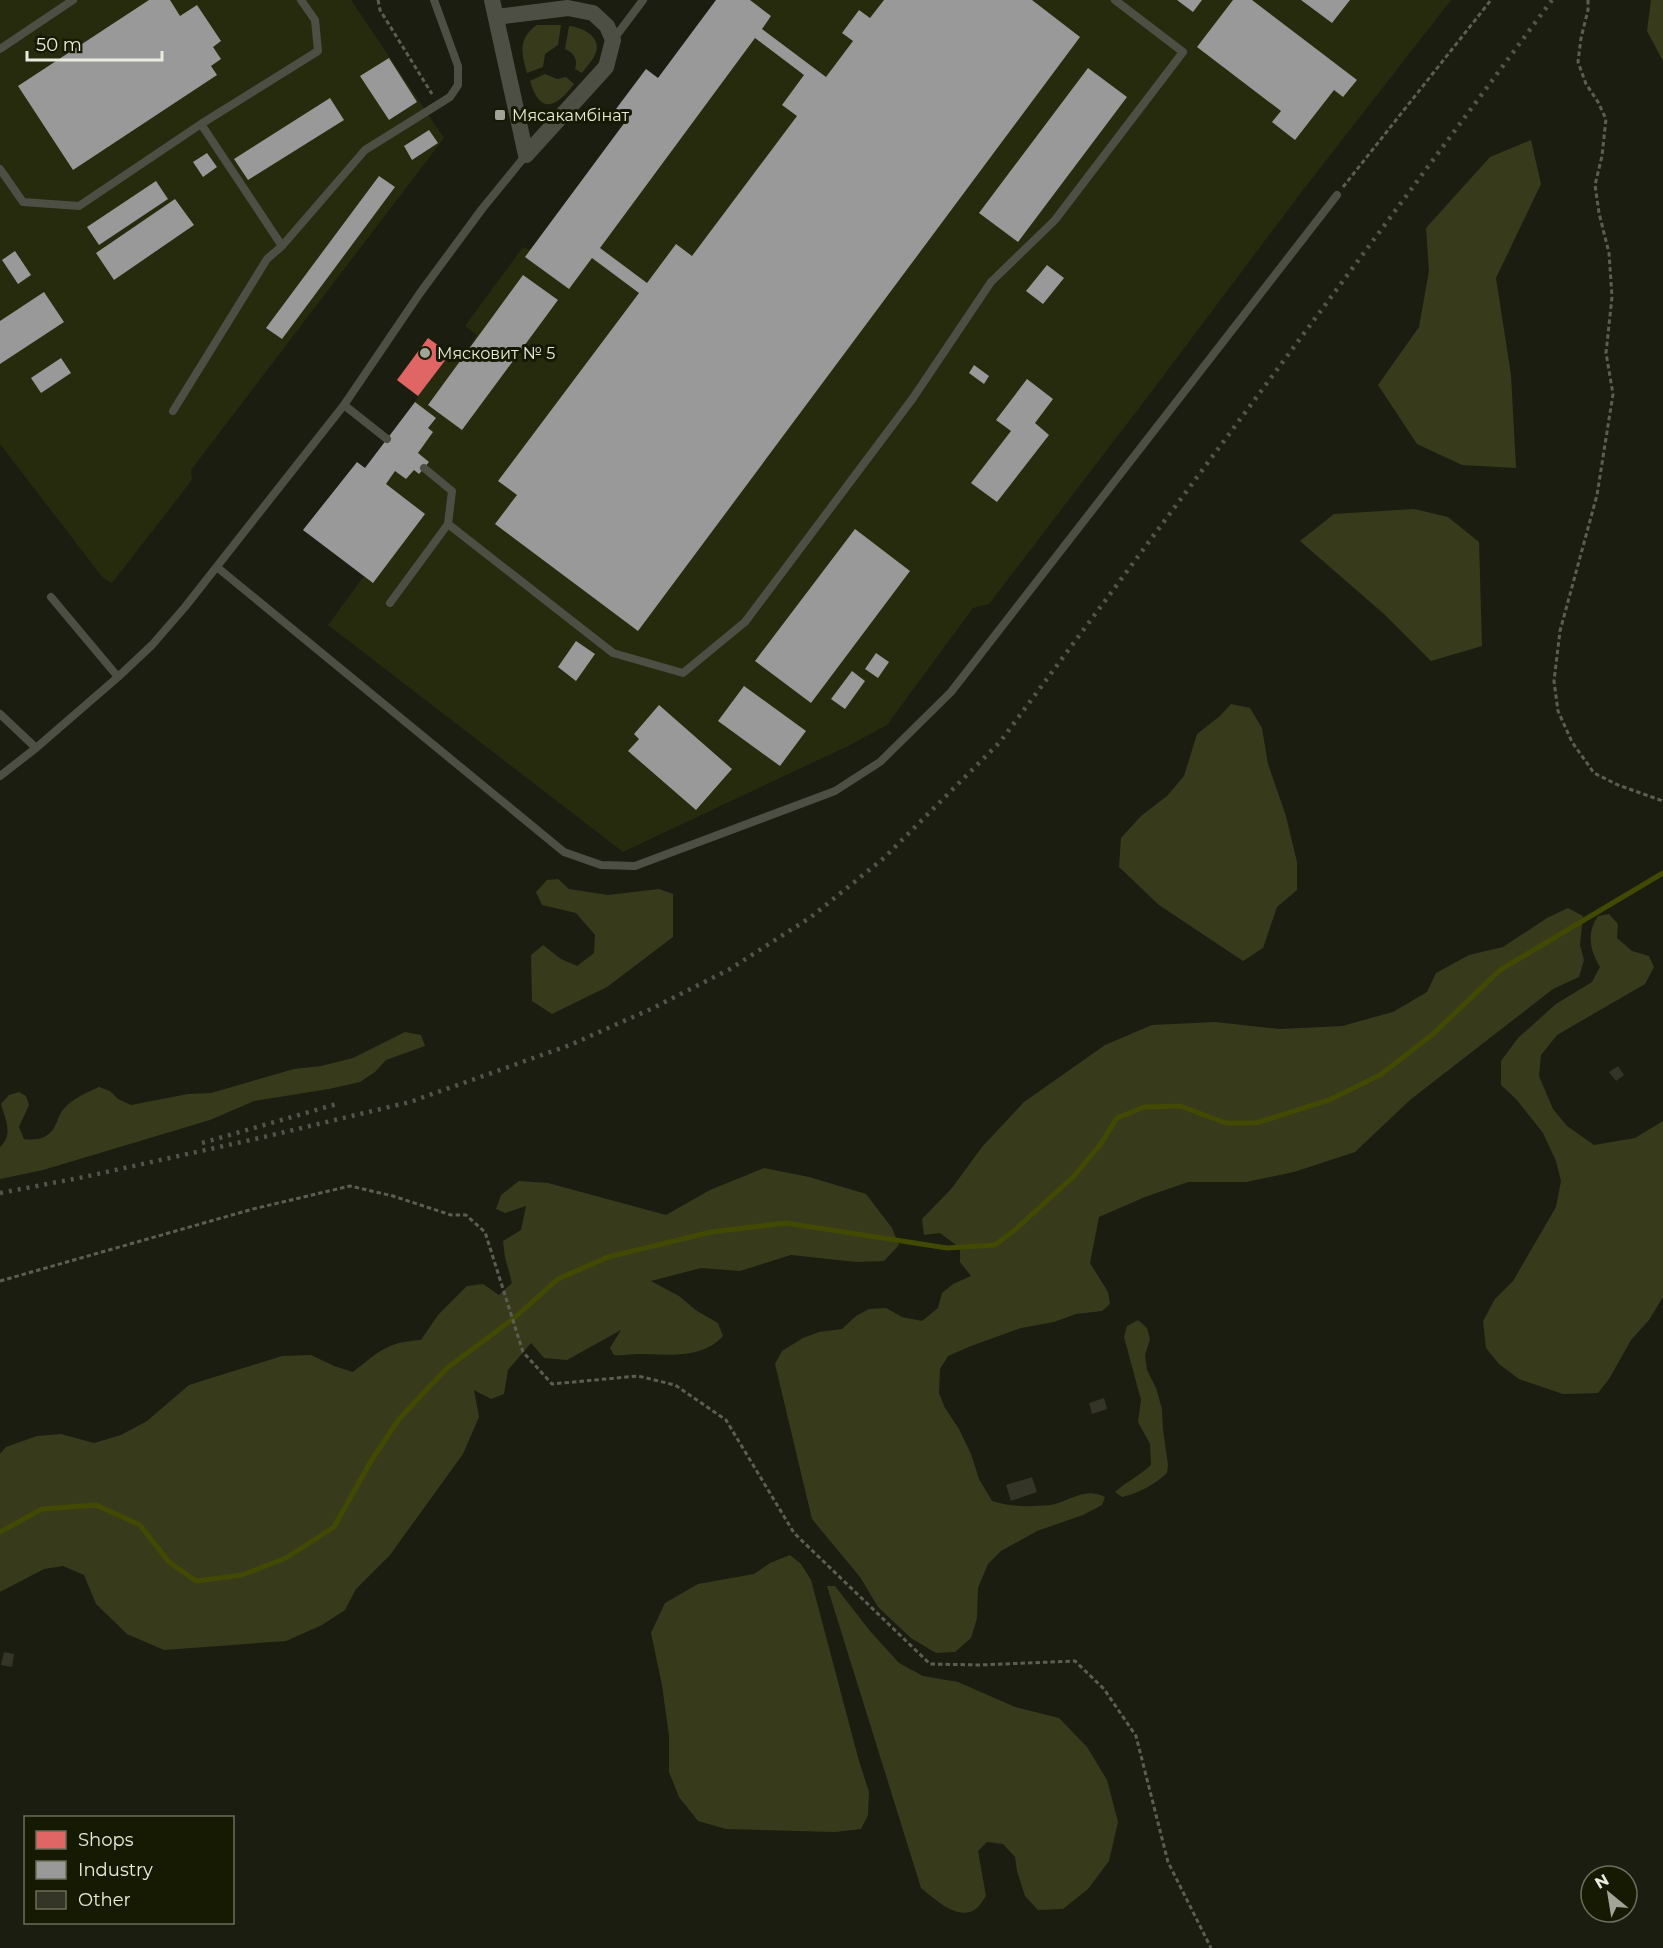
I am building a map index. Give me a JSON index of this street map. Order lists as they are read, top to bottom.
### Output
{
  "places": {
    "transit": ["Мясакамбінат"],
    "other": ["Мясковит № 5"]
  },
  "legend": ["Shops", "Industry", "Other"],
  "scale_bar": "50 m",
  "north": "top left"
}
